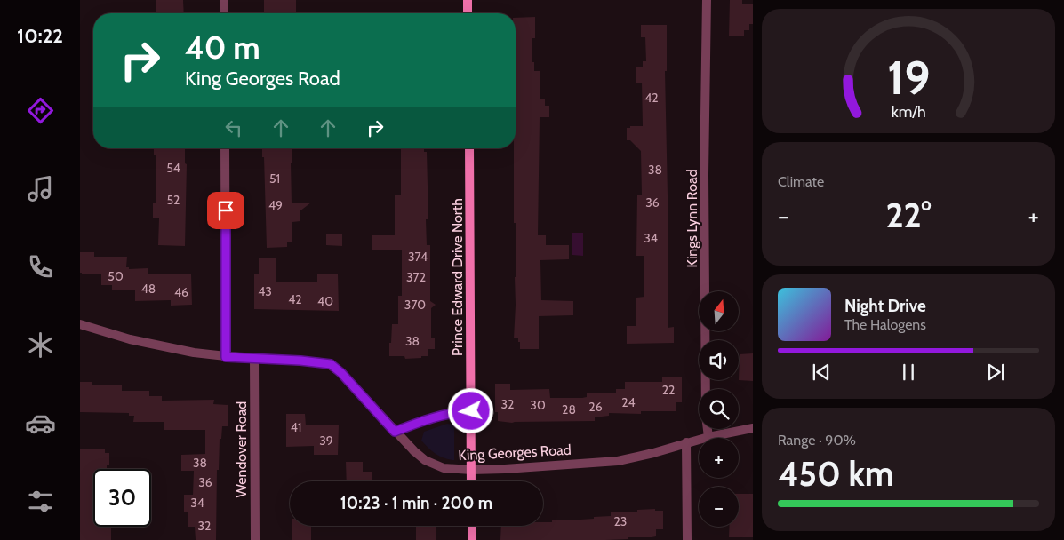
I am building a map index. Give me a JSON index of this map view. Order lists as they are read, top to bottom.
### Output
{
  "streets": {
    "street": [
      "Kings Lynn Road",
      "Prince Edward Drive North",
      "Wendover Road",
      "King Georges Road"
    ]
  },
  "crossings": [
    ["Kings Lynn Road", "King Georges Road"],
    ["Prince Edward Drive North", "King Georges Road"],
    ["Wendover Road", "King Georges Road"]
  ],
  "house_numbers": [
    "42",
    "54",
    "38",
    "51",
    "52",
    "36",
    "49",
    "34",
    "374",
    "50",
    "372",
    "48",
    "43",
    "46",
    "42",
    "40",
    "370",
    "38",
    "22",
    "24",
    "32",
    "30",
    "26",
    "28",
    "41",
    "39",
    "38",
    "36",
    "34",
    "23",
    "32"
  ],
  "north": "top",
  "page": {
    "tabs": "10:22",
    "turn": ["40 m", "King Georges Road"],
    "tile": [
      "Climate",
      ["Range · 90%", "450 km"]
    ],
    "heat": ["−", "22°", "+"],
    "song": ["Night Drive", "The Halogens"],
    "map_buttons": ["+", "−"],
    "limit": "30",
    "trip": "10:23 · 1 min · 200 m",
    "gauge": ["19", "km/h"]
  }
}
